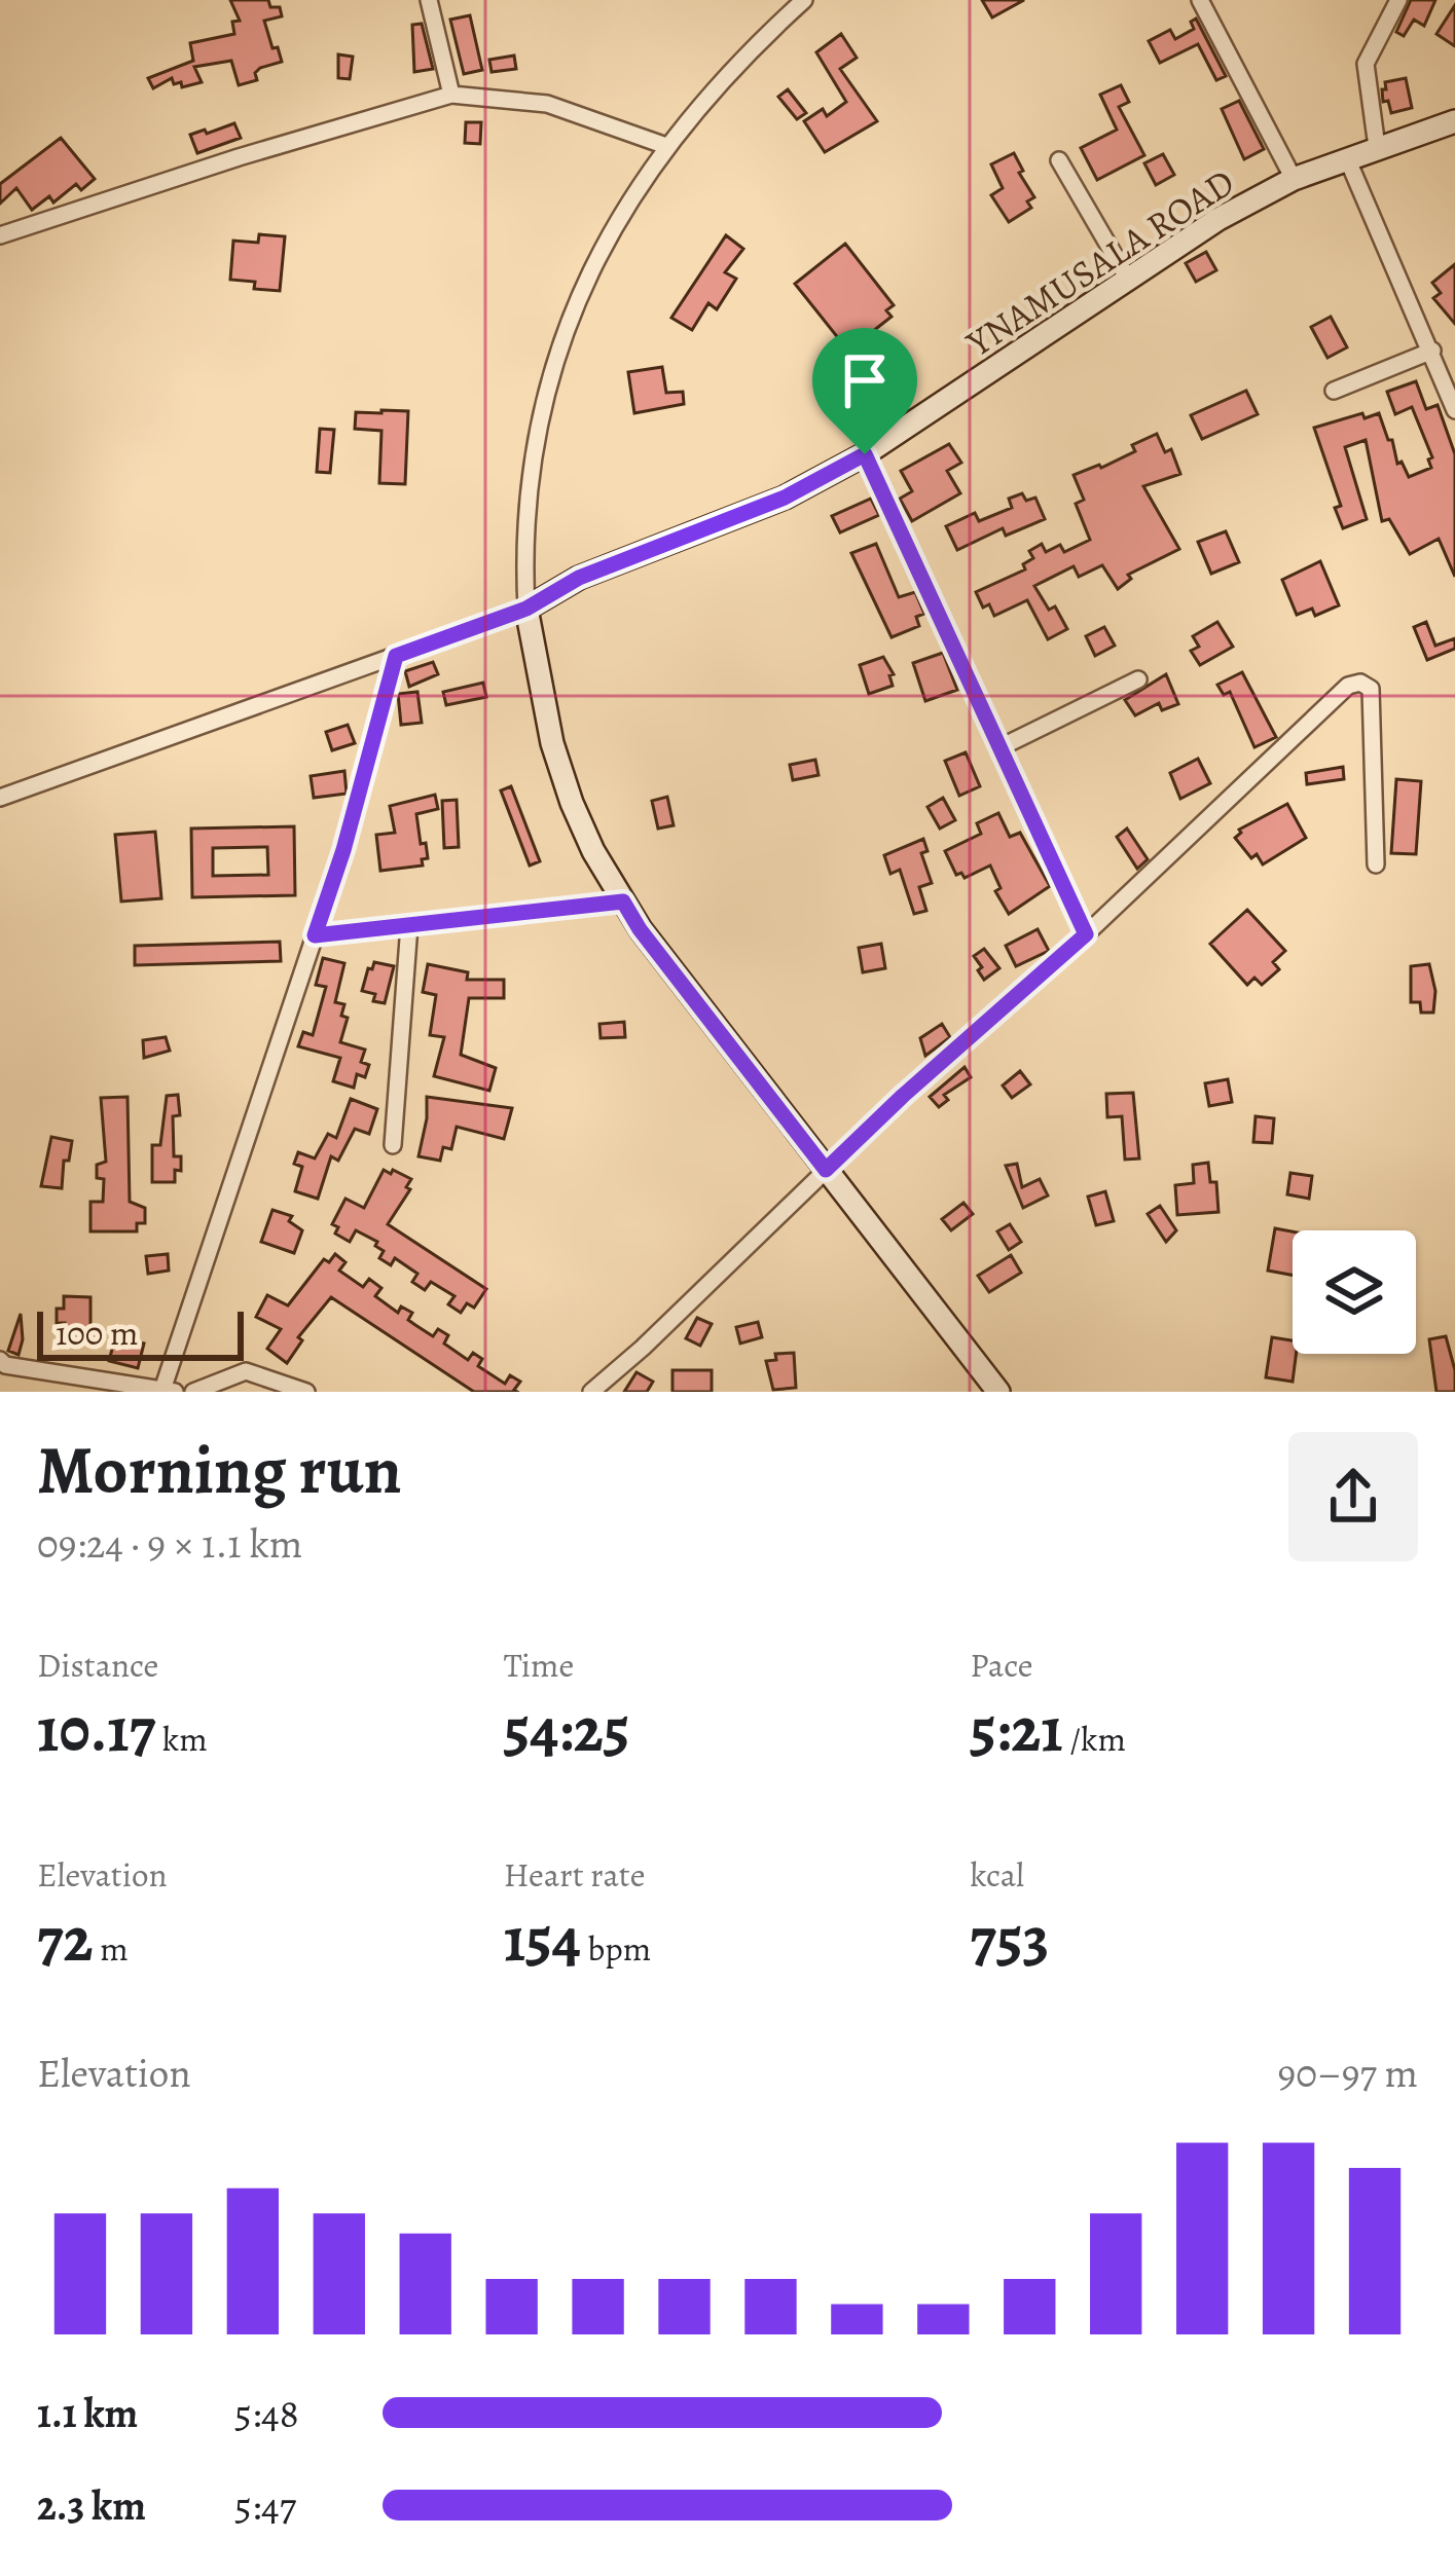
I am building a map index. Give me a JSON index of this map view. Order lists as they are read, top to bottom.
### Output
{
  "streets": {
    "main road": ["YNAMUSALA ROAD"]
  },
  "scale_bar": "100 m",
  "page": {
    "scale": "100 m",
    "heading": ["Morning run", "09:24 · 9 × 1.1 km"],
    "stats": [
      ["Distance", "10.17 km"],
      ["Time", "54:25"],
      ["Pace", "5:21 /km"],
      ["Elevation", "72 m"],
      ["Heart rate", "154 bpm"],
      ["kcal", "753"]
    ],
    "chart": ["Elevation", "90–97 m"],
    "list": [
      {
        "name": "1.1 km",
        "note": "5:48"
      },
      {
        "name": "2.3 km",
        "note": "5:47"
      }
    ]
  }
}
